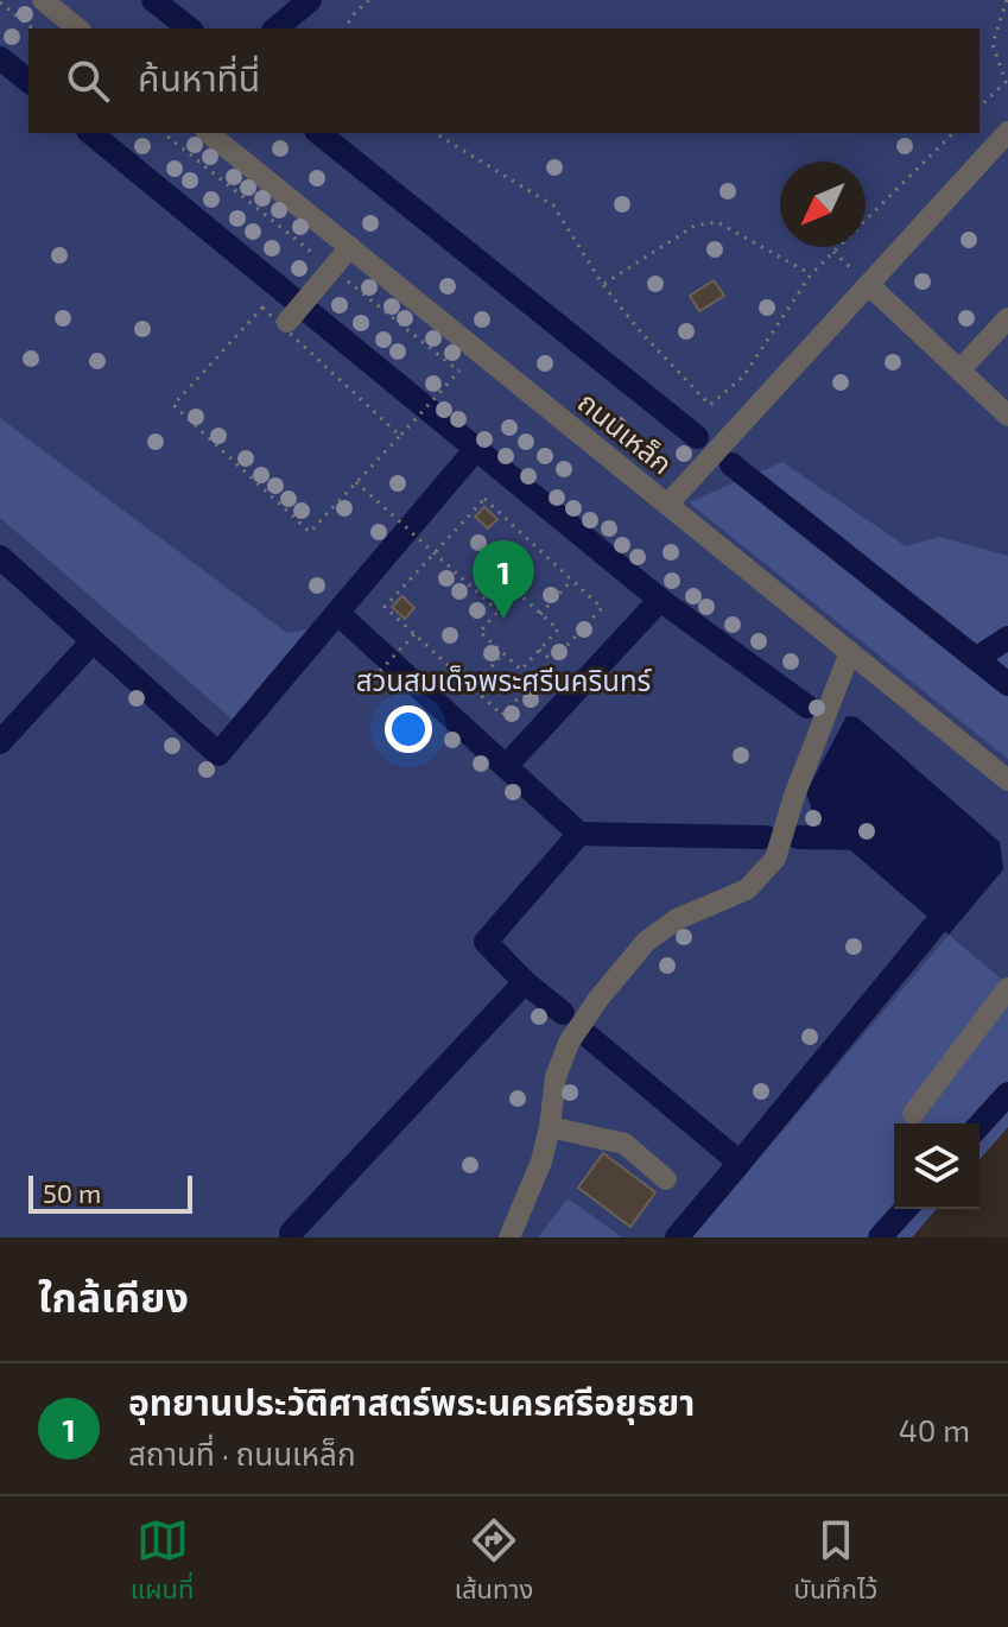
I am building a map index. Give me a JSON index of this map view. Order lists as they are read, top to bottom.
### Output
{
  "streets": {
    "street": ["ถนนเหล็ก"]
  },
  "parks": ["สวนสมเด็จพระศรีนครินทร์"],
  "scale_bar": "50 m",
  "north": "bottom left",
  "page": {
    "search": "ค้นหาที่นี่",
    "pins": "1",
    "scale": "50 m",
    "heading": "ใกล้เคียง",
    "list": [
      {
        "mark": "1",
        "name": "อุทยานประวัติศาสตร์พระนครศรีอยุธยา",
        "note": "สถานที่ · ถนนเหล็ก",
        "value": "40 m"
      }
    ],
    "nav": ["แผนที่", "เส้นทาง", "บันทึกไว้"]
  }
}
